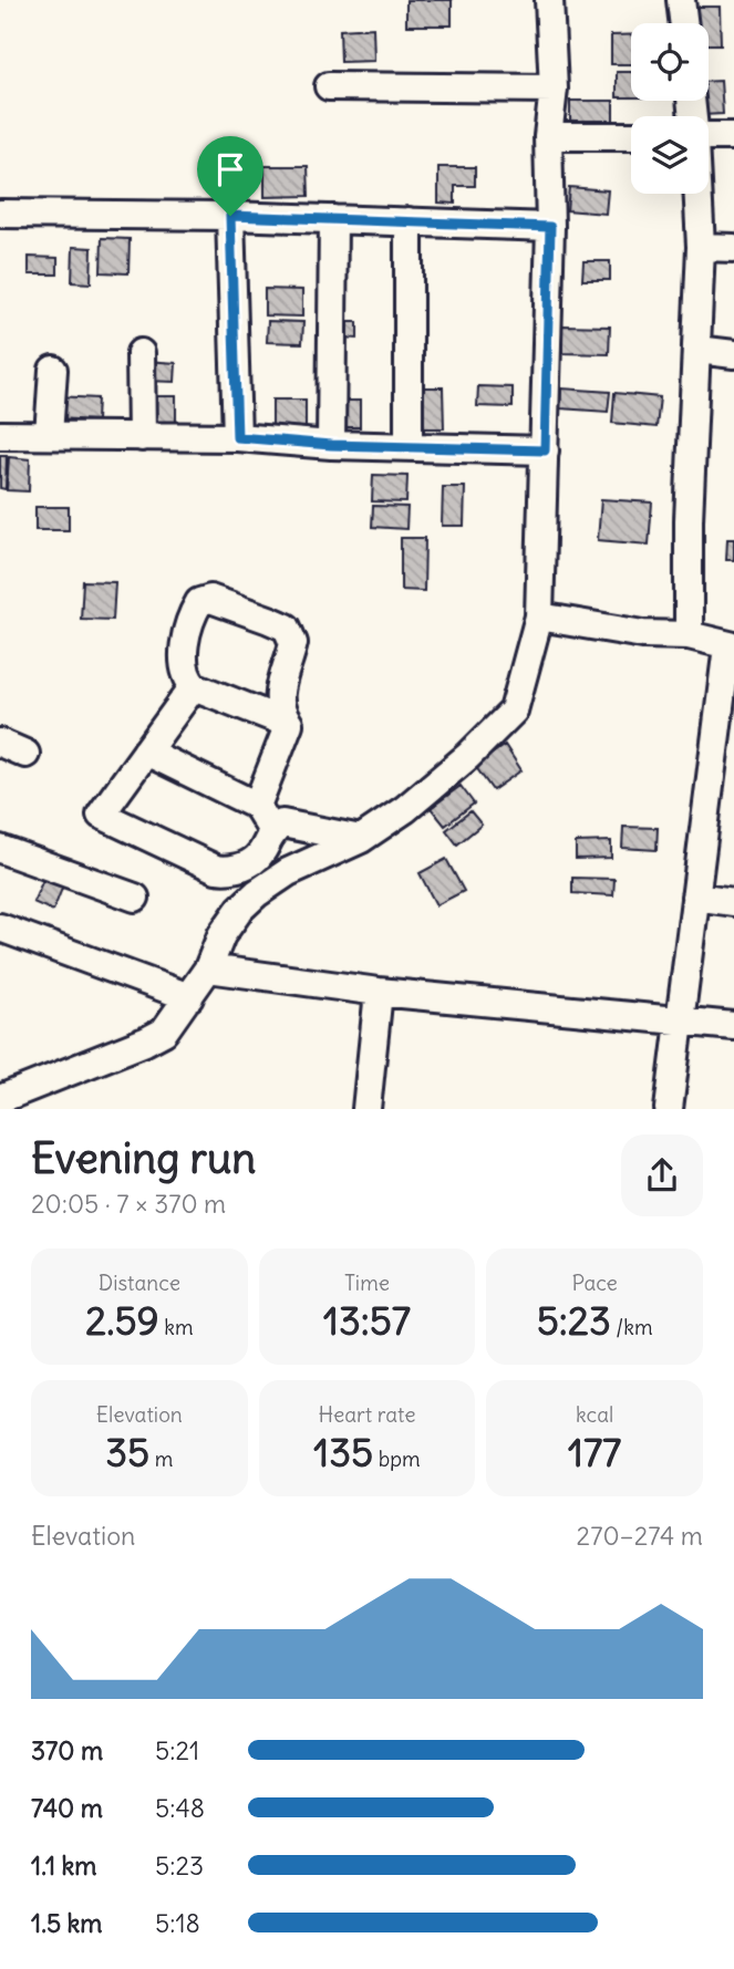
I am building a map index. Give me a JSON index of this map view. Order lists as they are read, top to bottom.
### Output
{
  "page": {
    "heading": ["Evening run", "20:05 · 7 × 370 m"],
    "stats": [
      ["Distance", "2.59 km"],
      ["Time", "13:57"],
      ["Pace", "5:23 /km"],
      ["Elevation", "35 m"],
      ["Heart rate", "135 bpm"],
      ["kcal", "177"]
    ],
    "chart": ["Elevation", "270–274 m"],
    "list": [
      {
        "name": "370 m",
        "note": "5:21"
      },
      {
        "name": "740 m",
        "note": "5:48"
      },
      {
        "name": "1.1 km",
        "note": "5:23"
      },
      {
        "name": "1.5 km",
        "note": "5:18"
      }
    ]
  }
}
